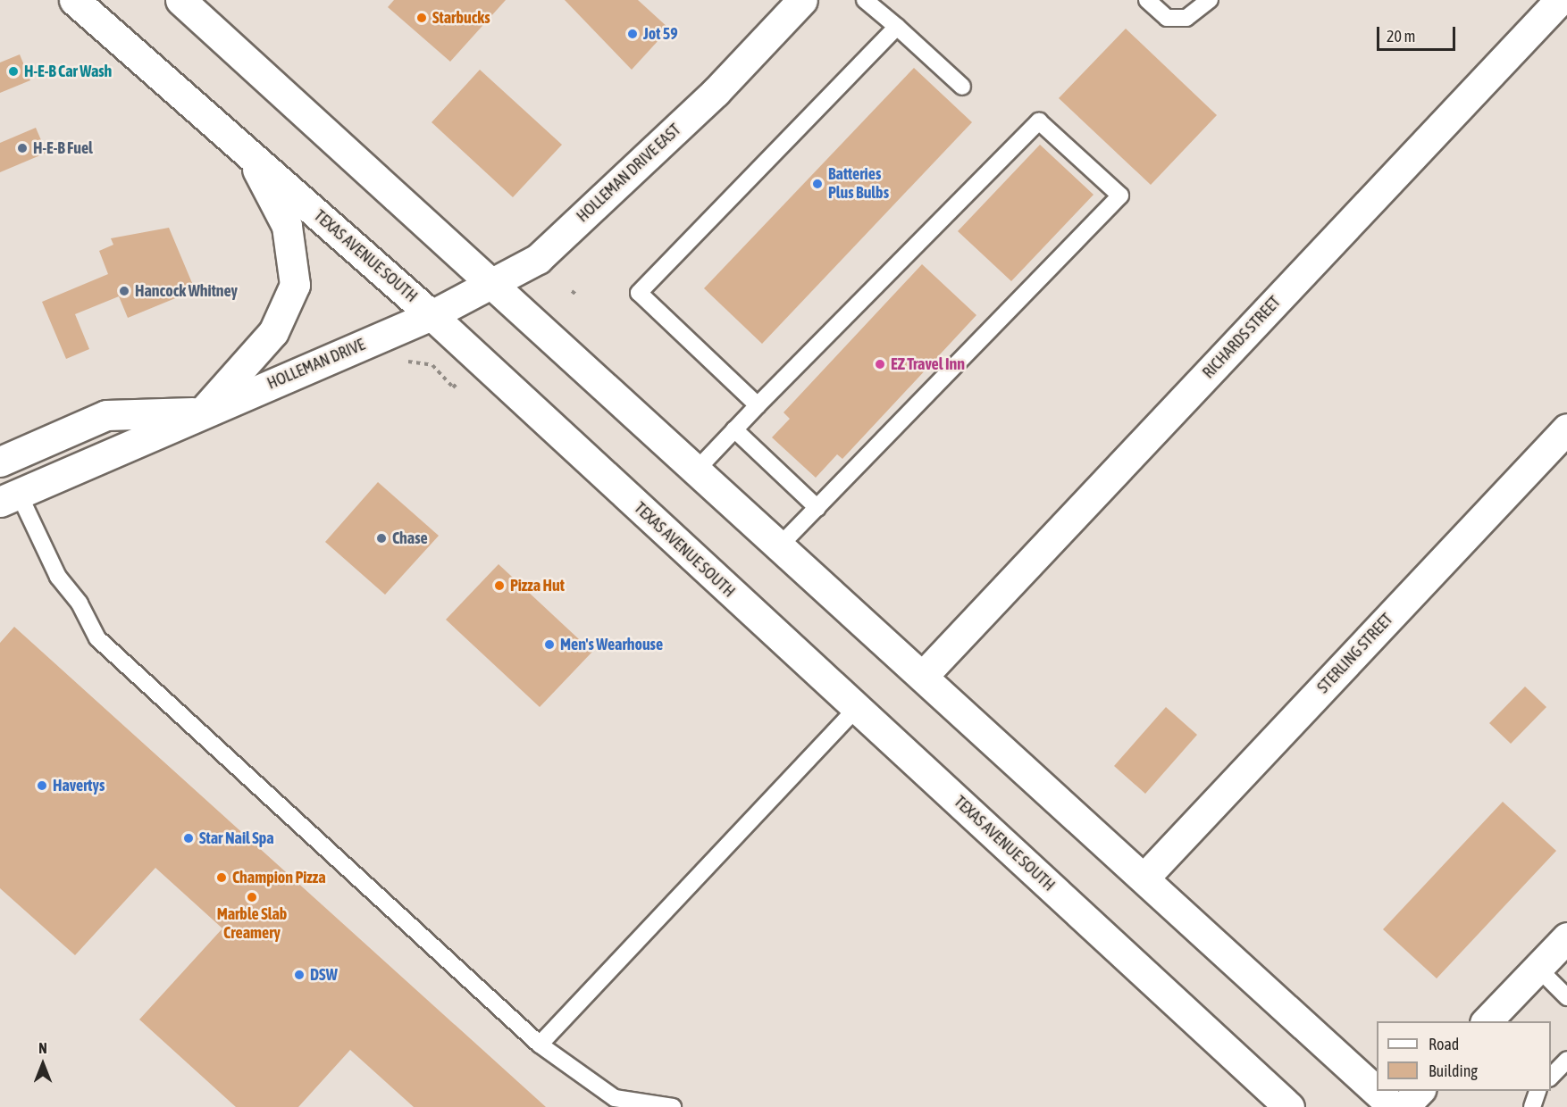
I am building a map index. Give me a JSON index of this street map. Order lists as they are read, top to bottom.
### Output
{
  "streets": {
    "main road": [
      "HOLLEMAN DRIVE EAST",
      "TEXAS AVENUE SOUTH",
      "RICHARDS STREET",
      "HOLLEMAN DRIVE",
      "STERLING STREET"
    ]
  },
  "crossings": [
    ["HOLLEMAN DRIVE EAST", "TEXAS AVENUE SOUTH"],
    ["HOLLEMAN DRIVE EAST", "HOLLEMAN DRIVE"],
    ["TEXAS AVENUE SOUTH", "HOLLEMAN DRIVE"]
  ],
  "places": [
    "Starbucks",
    "Jot 59",
    "H-E-B Car Wash",
    "H-E-B Fuel",
    "Batteries Plus Bulbs",
    "Hancock Whitney",
    "EZ Travel Inn",
    "Chase",
    "Pizza Hut",
    "Men's Wearhouse",
    "Havertys",
    "Star Nail Spa",
    "Champion Pizza",
    "Marble Slab Creamery",
    "DSW"
  ],
  "legend": ["Road", "Building"],
  "scale_bar": "20 m",
  "north": "top"
}
